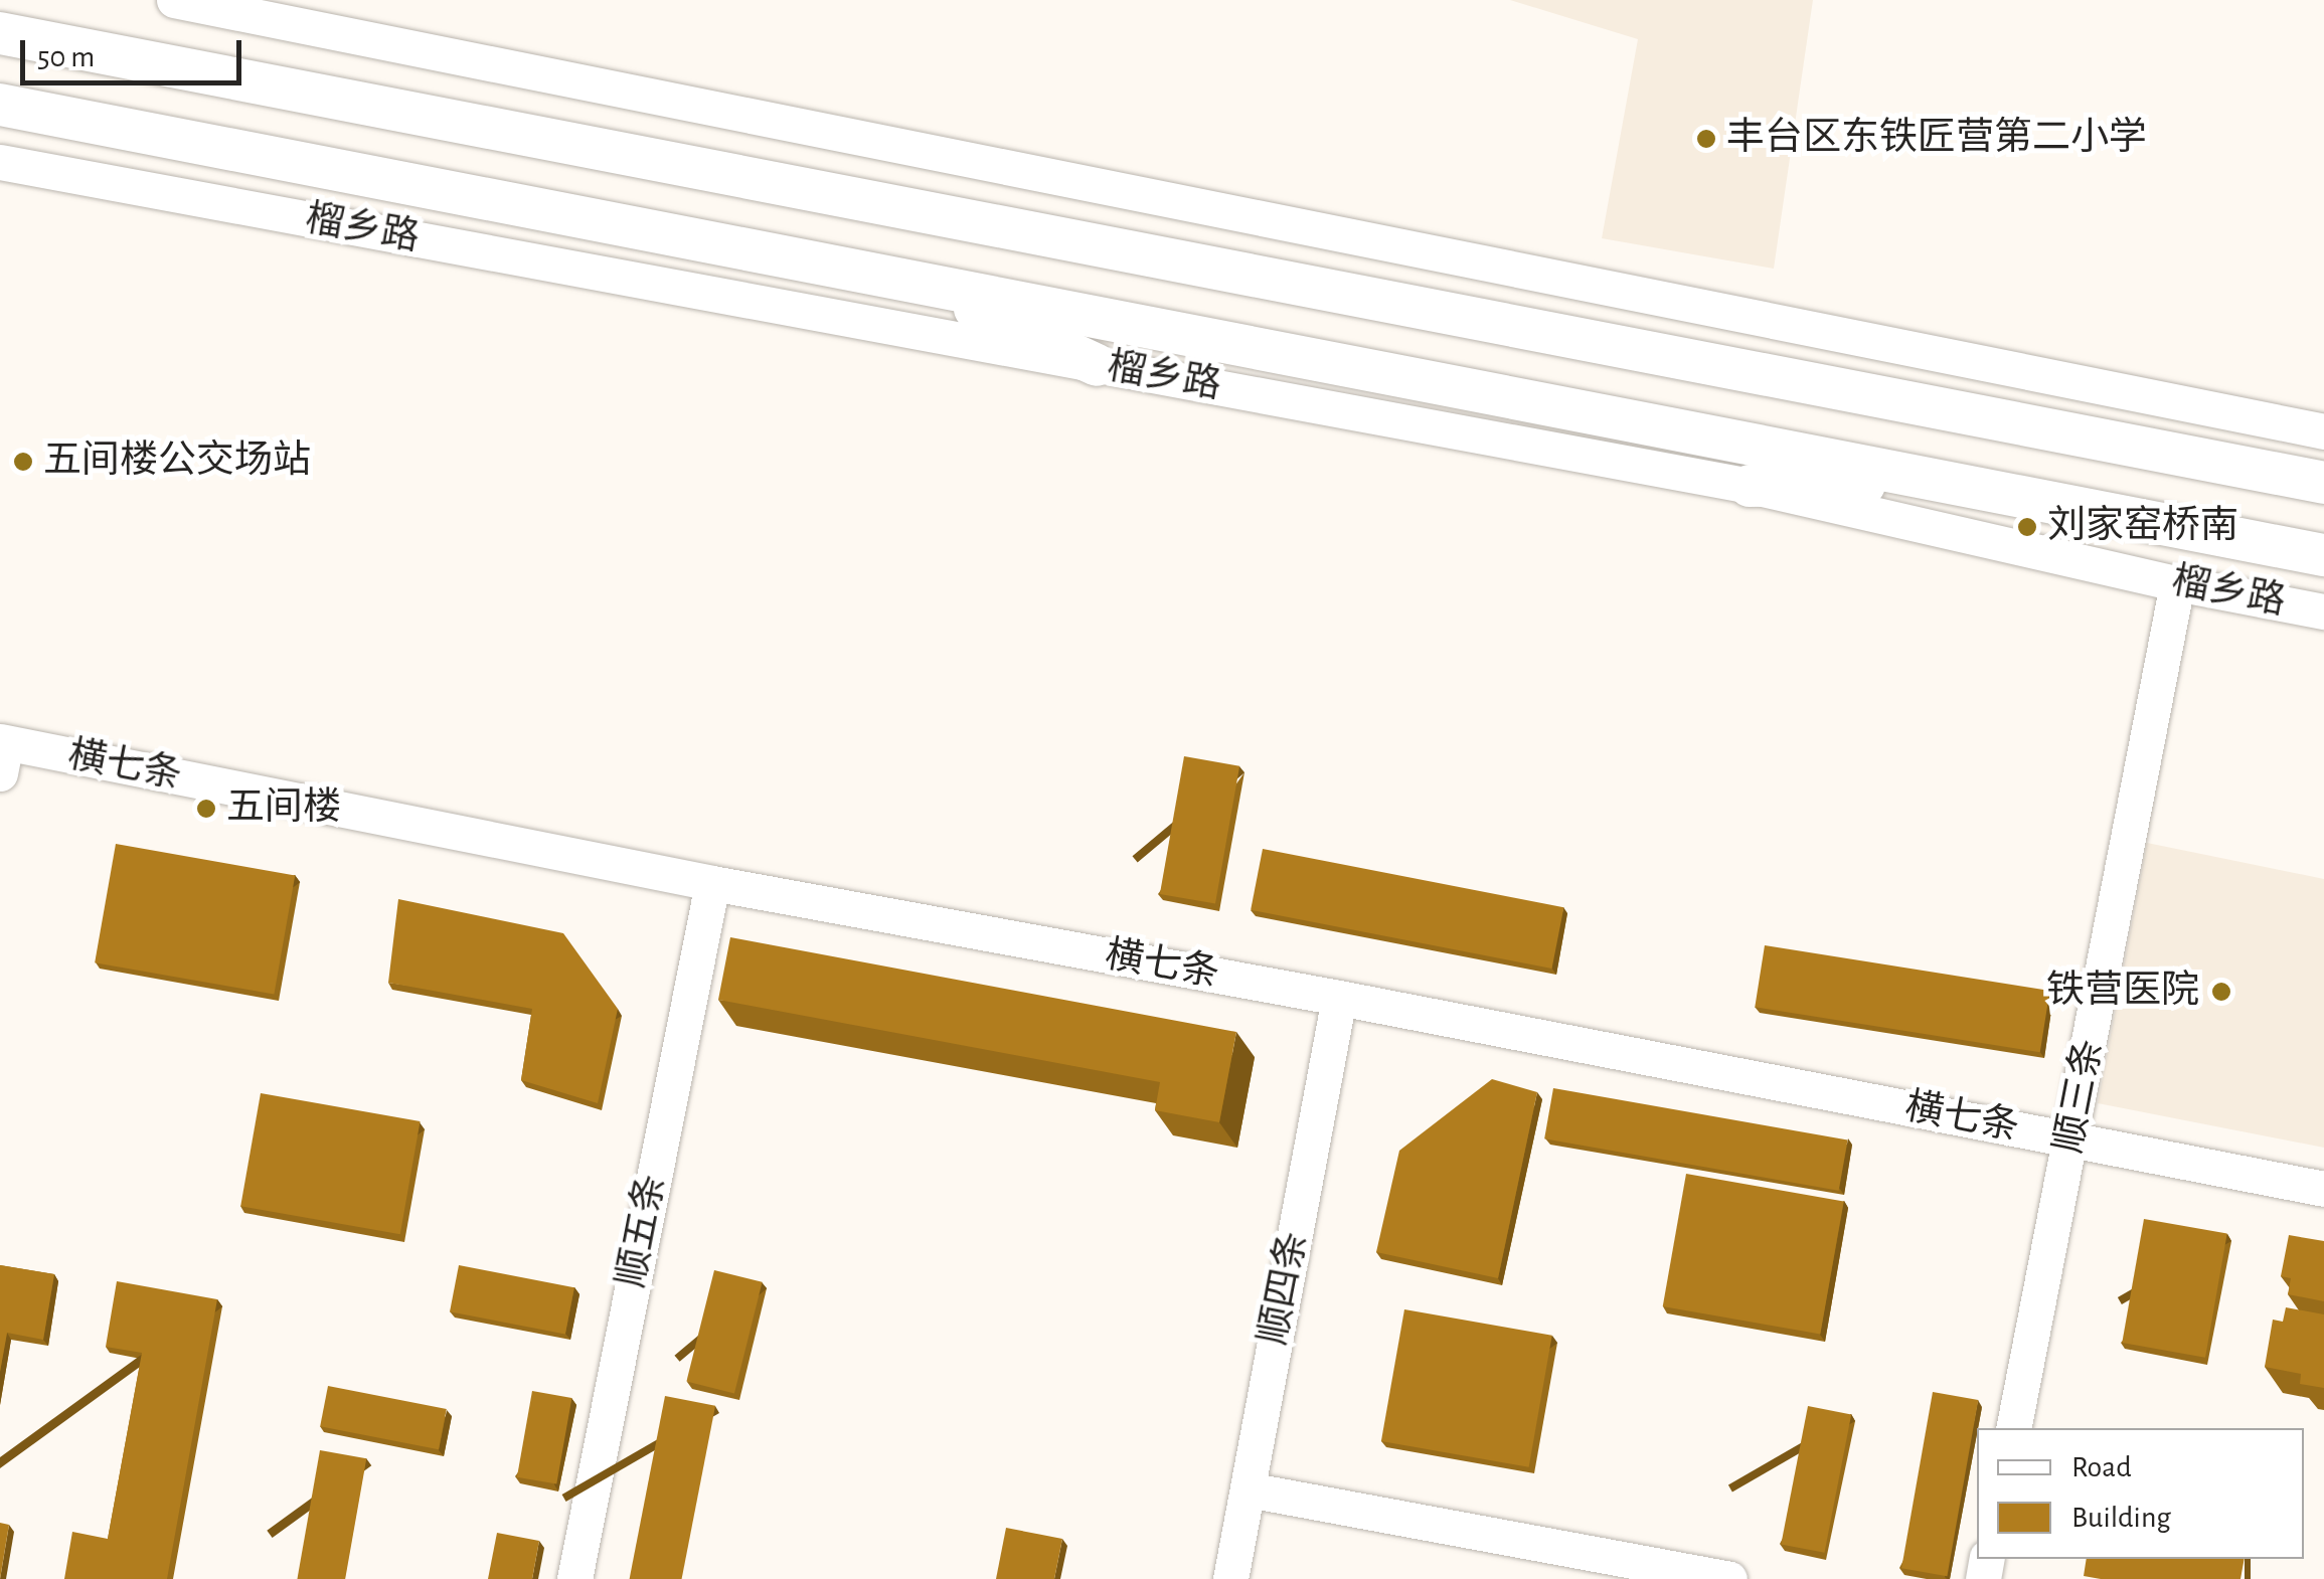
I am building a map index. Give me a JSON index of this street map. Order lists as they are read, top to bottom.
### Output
{
  "streets": {
    "main road": ["榴乡路"],
    "street": [
      "横七条",
      "顺三条",
      "顺五条",
      "顺四条"
    ]
  },
  "crossings": [
    ["榴乡路", "顺三条"],
    ["横七条", "顺三条"],
    ["横七条", "顺五条"],
    ["横七条", "顺四条"]
  ],
  "places": [
    "丰台区东铁匠营第二小学",
    "五间楼公交场站",
    "刘家窑桥南",
    "五间楼",
    "铁营医院"
  ],
  "legend": ["Road", "Building"],
  "scale_bar": "50 m"
}
